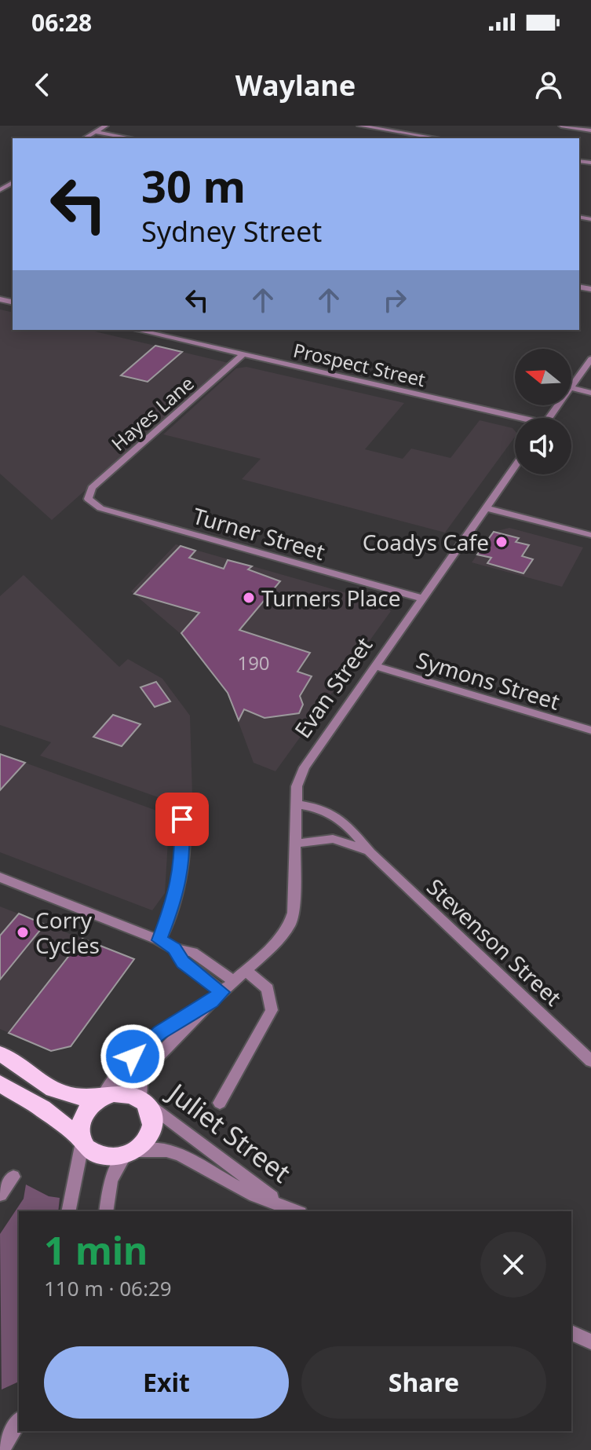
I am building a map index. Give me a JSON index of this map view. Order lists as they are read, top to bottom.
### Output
{
  "streets": {
    "street": [
      "Prospect Street",
      "Hayes Lane",
      "Turner Street",
      "Symons Street",
      "Evan Street",
      "Stevenson Street",
      "Juliet Street"
    ]
  },
  "crossings": [
    ["Prospect Street", "Hayes Lane"],
    ["Hayes Lane", "Turner Street"],
    ["Turner Street", "Evan Street"],
    ["Symons Street", "Evan Street"],
    ["Evan Street", "Stevenson Street"],
    ["Evan Street", "Juliet Street"]
  ],
  "places": ["Coadys Cafe", "Turners Place", "Corry Cycles"],
  "house_numbers": ["190"],
  "north": "left",
  "page": {
    "status": "06:28",
    "header": "Waylane",
    "turn": ["30 m", "Sydney Street"],
    "heading": ["1 min", "110 m · 06:29"],
    "buttons": ["Exit", "Share"]
  }
}
